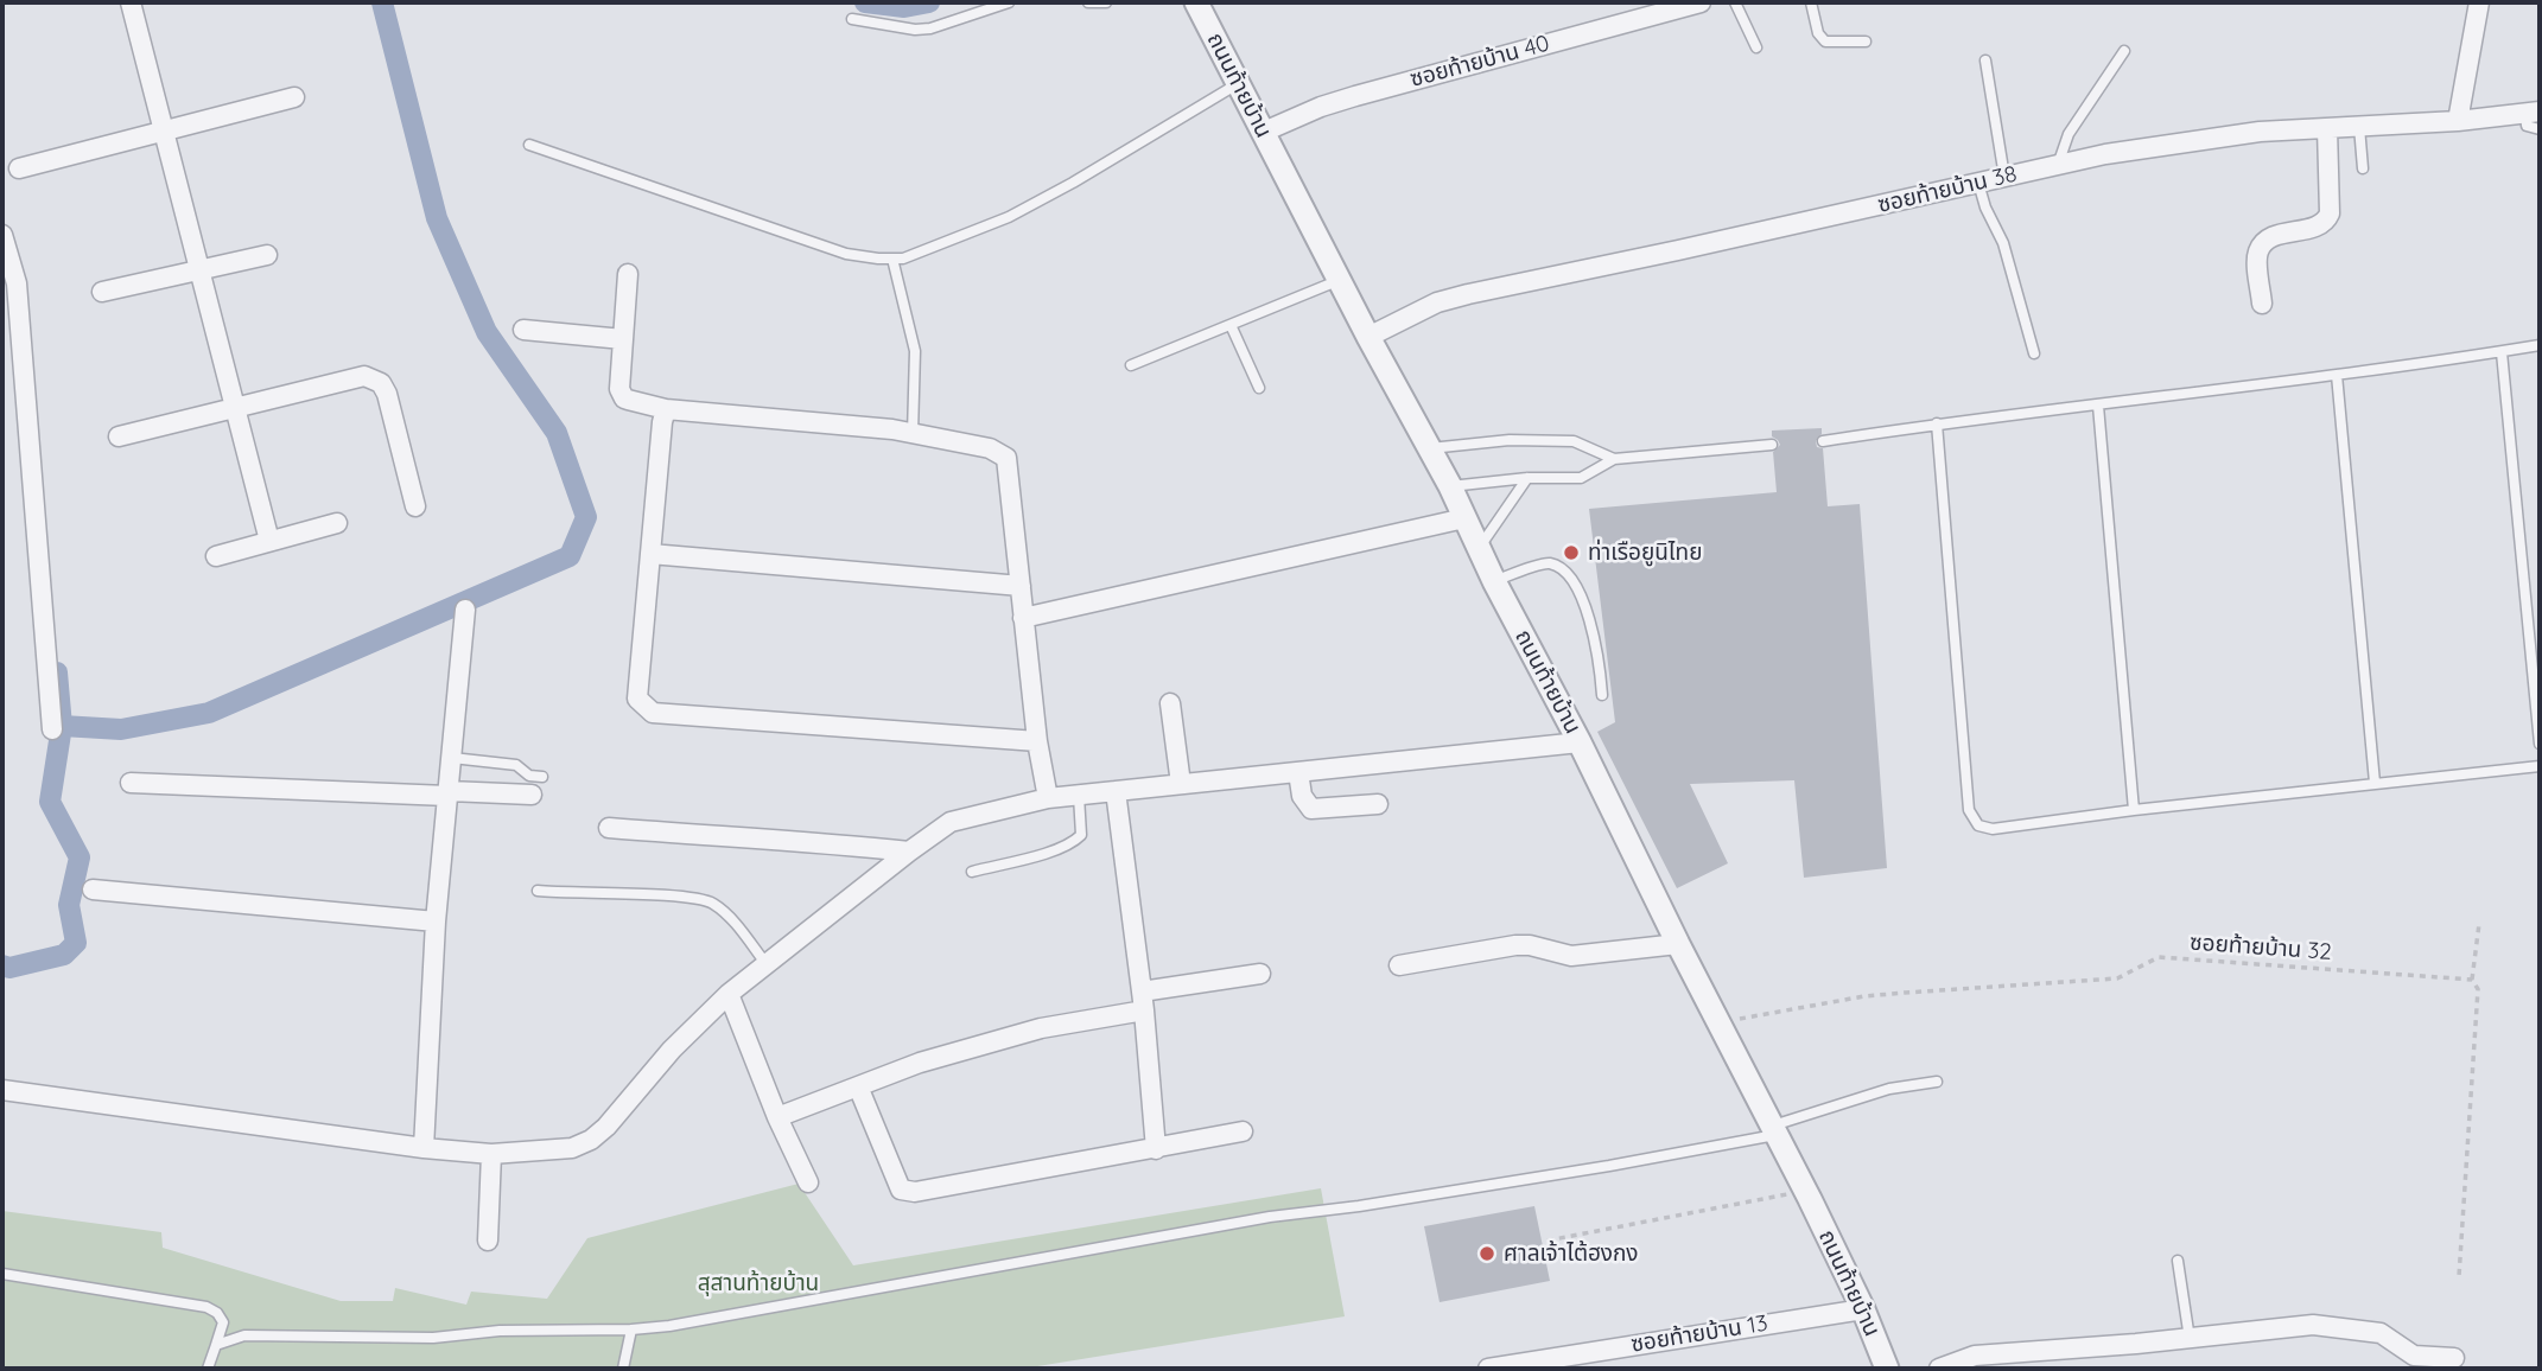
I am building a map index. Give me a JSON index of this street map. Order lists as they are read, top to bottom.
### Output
{
  "streets": {
    "street": [
      "ซอยท้ายบ้าน 40",
      "ถนนท้ายบ้าน",
      "ซอยท้ายบ้าน 38",
      "ซอยท้ายบ้าน 13"
    ],
    "path": ["ซอยท้ายบ้าน 32"]
  },
  "crossings": [
    ["ซอยท้ายบ้าน 40", "ถนนท้ายบ้าน"],
    ["ถนนท้ายบ้าน", "ซอยท้ายบ้าน 38"],
    ["ถนนท้ายบ้าน", "ซอยท้ายบ้าน 13"]
  ],
  "parks": ["สุสานท้ายบ้าน"],
  "places": ["ท่าเรือยูนิไทย", "ศาลเจ้าไต้ฮงกง"]
}
